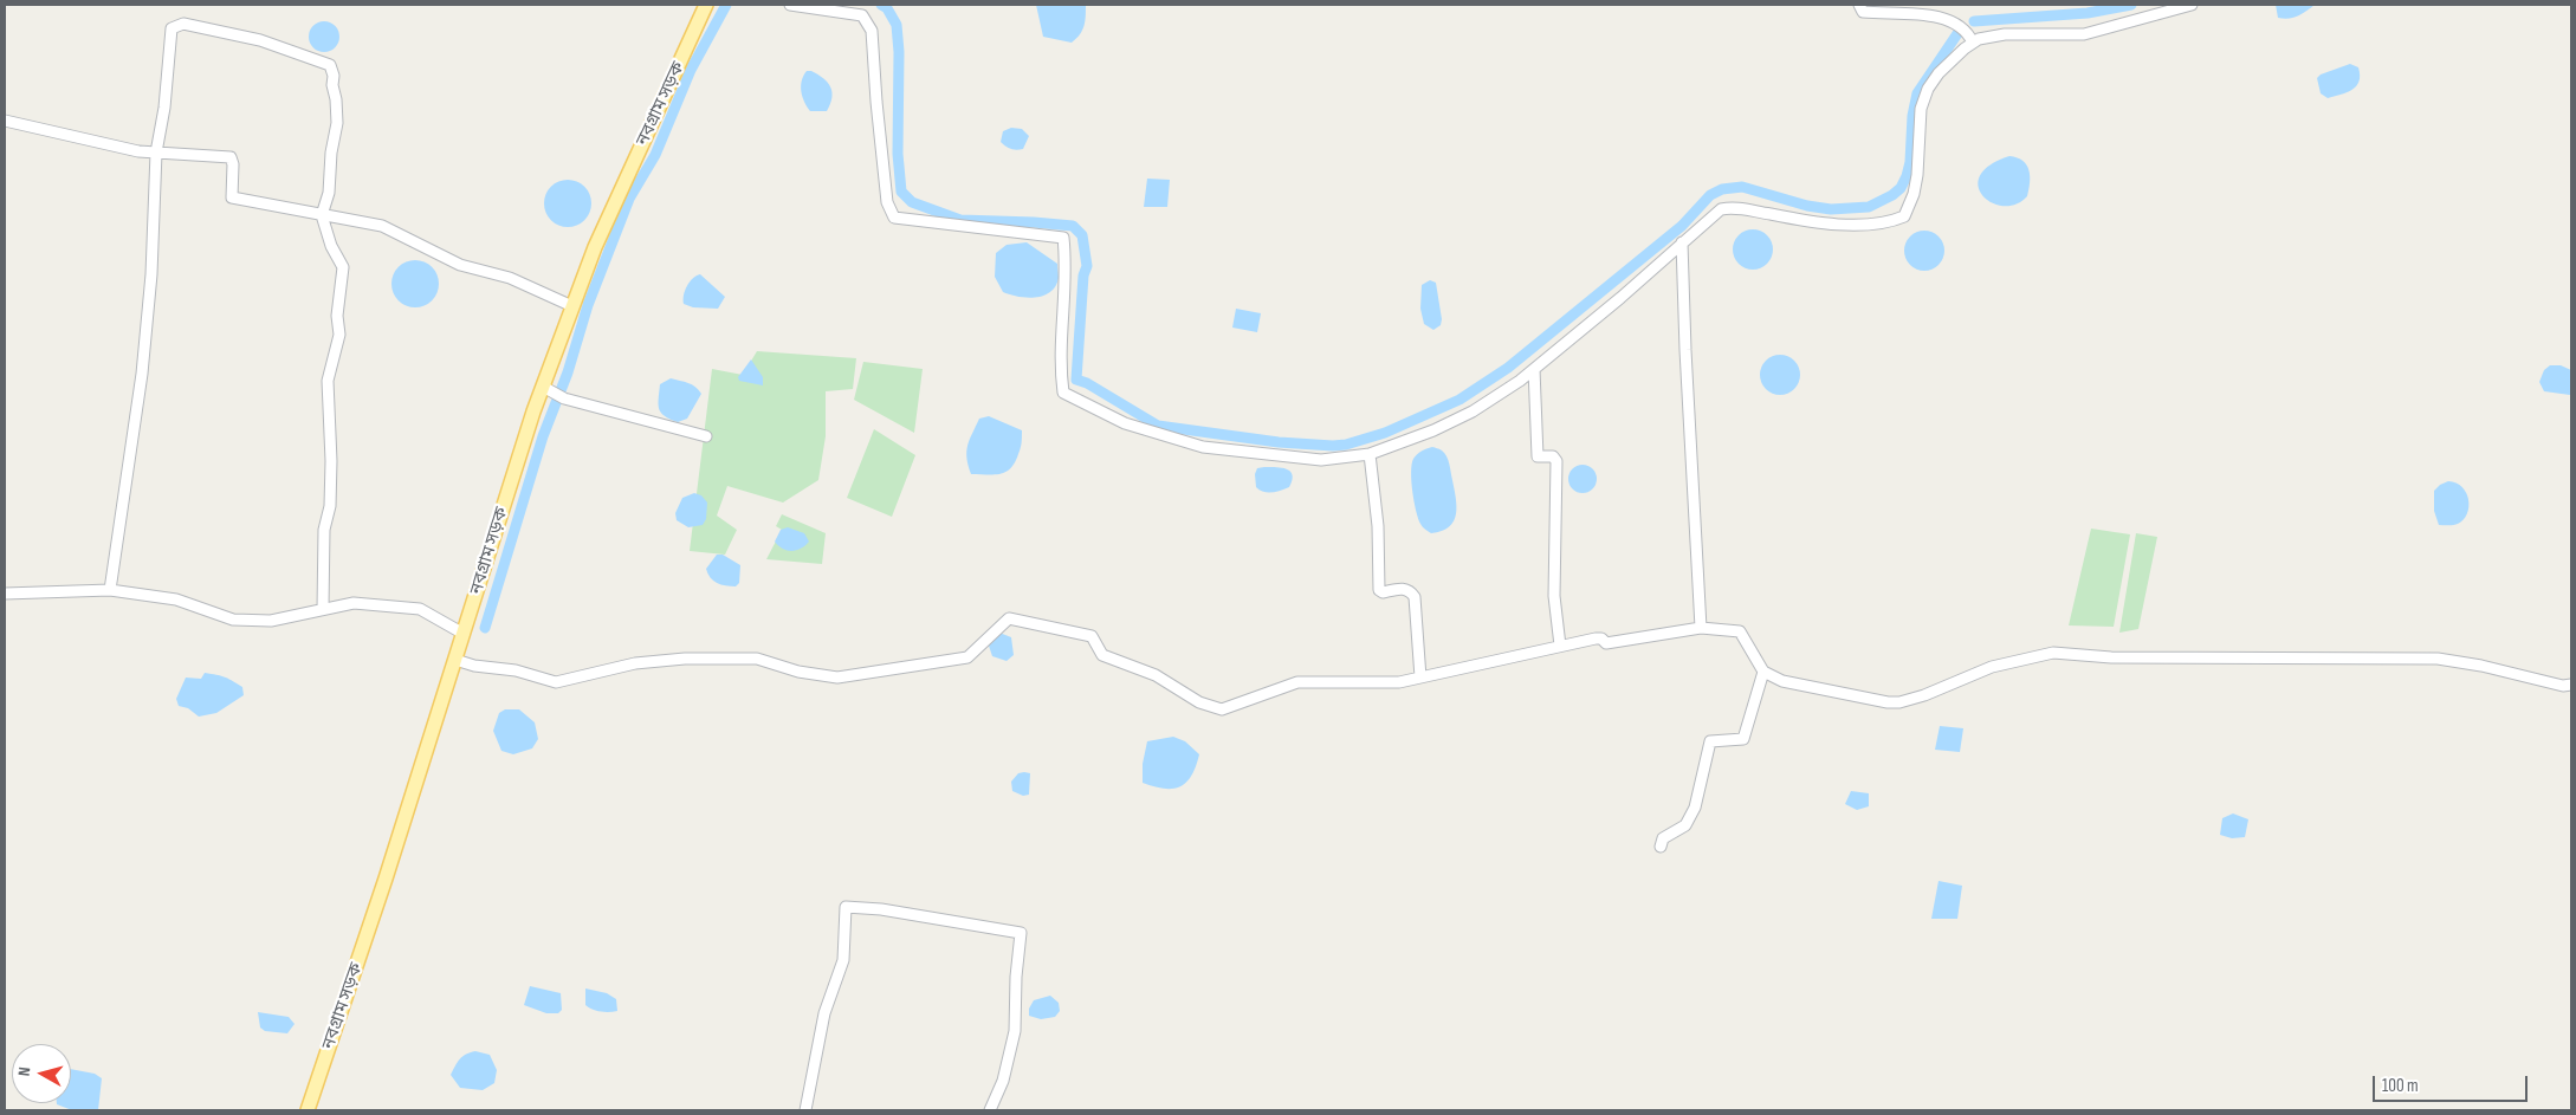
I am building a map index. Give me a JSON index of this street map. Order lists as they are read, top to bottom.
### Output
{
  "streets": {
    "main road": ["নবগ্রাম সড়ক"]
  },
  "scale_bar": "100 m",
  "north": "left"
}
